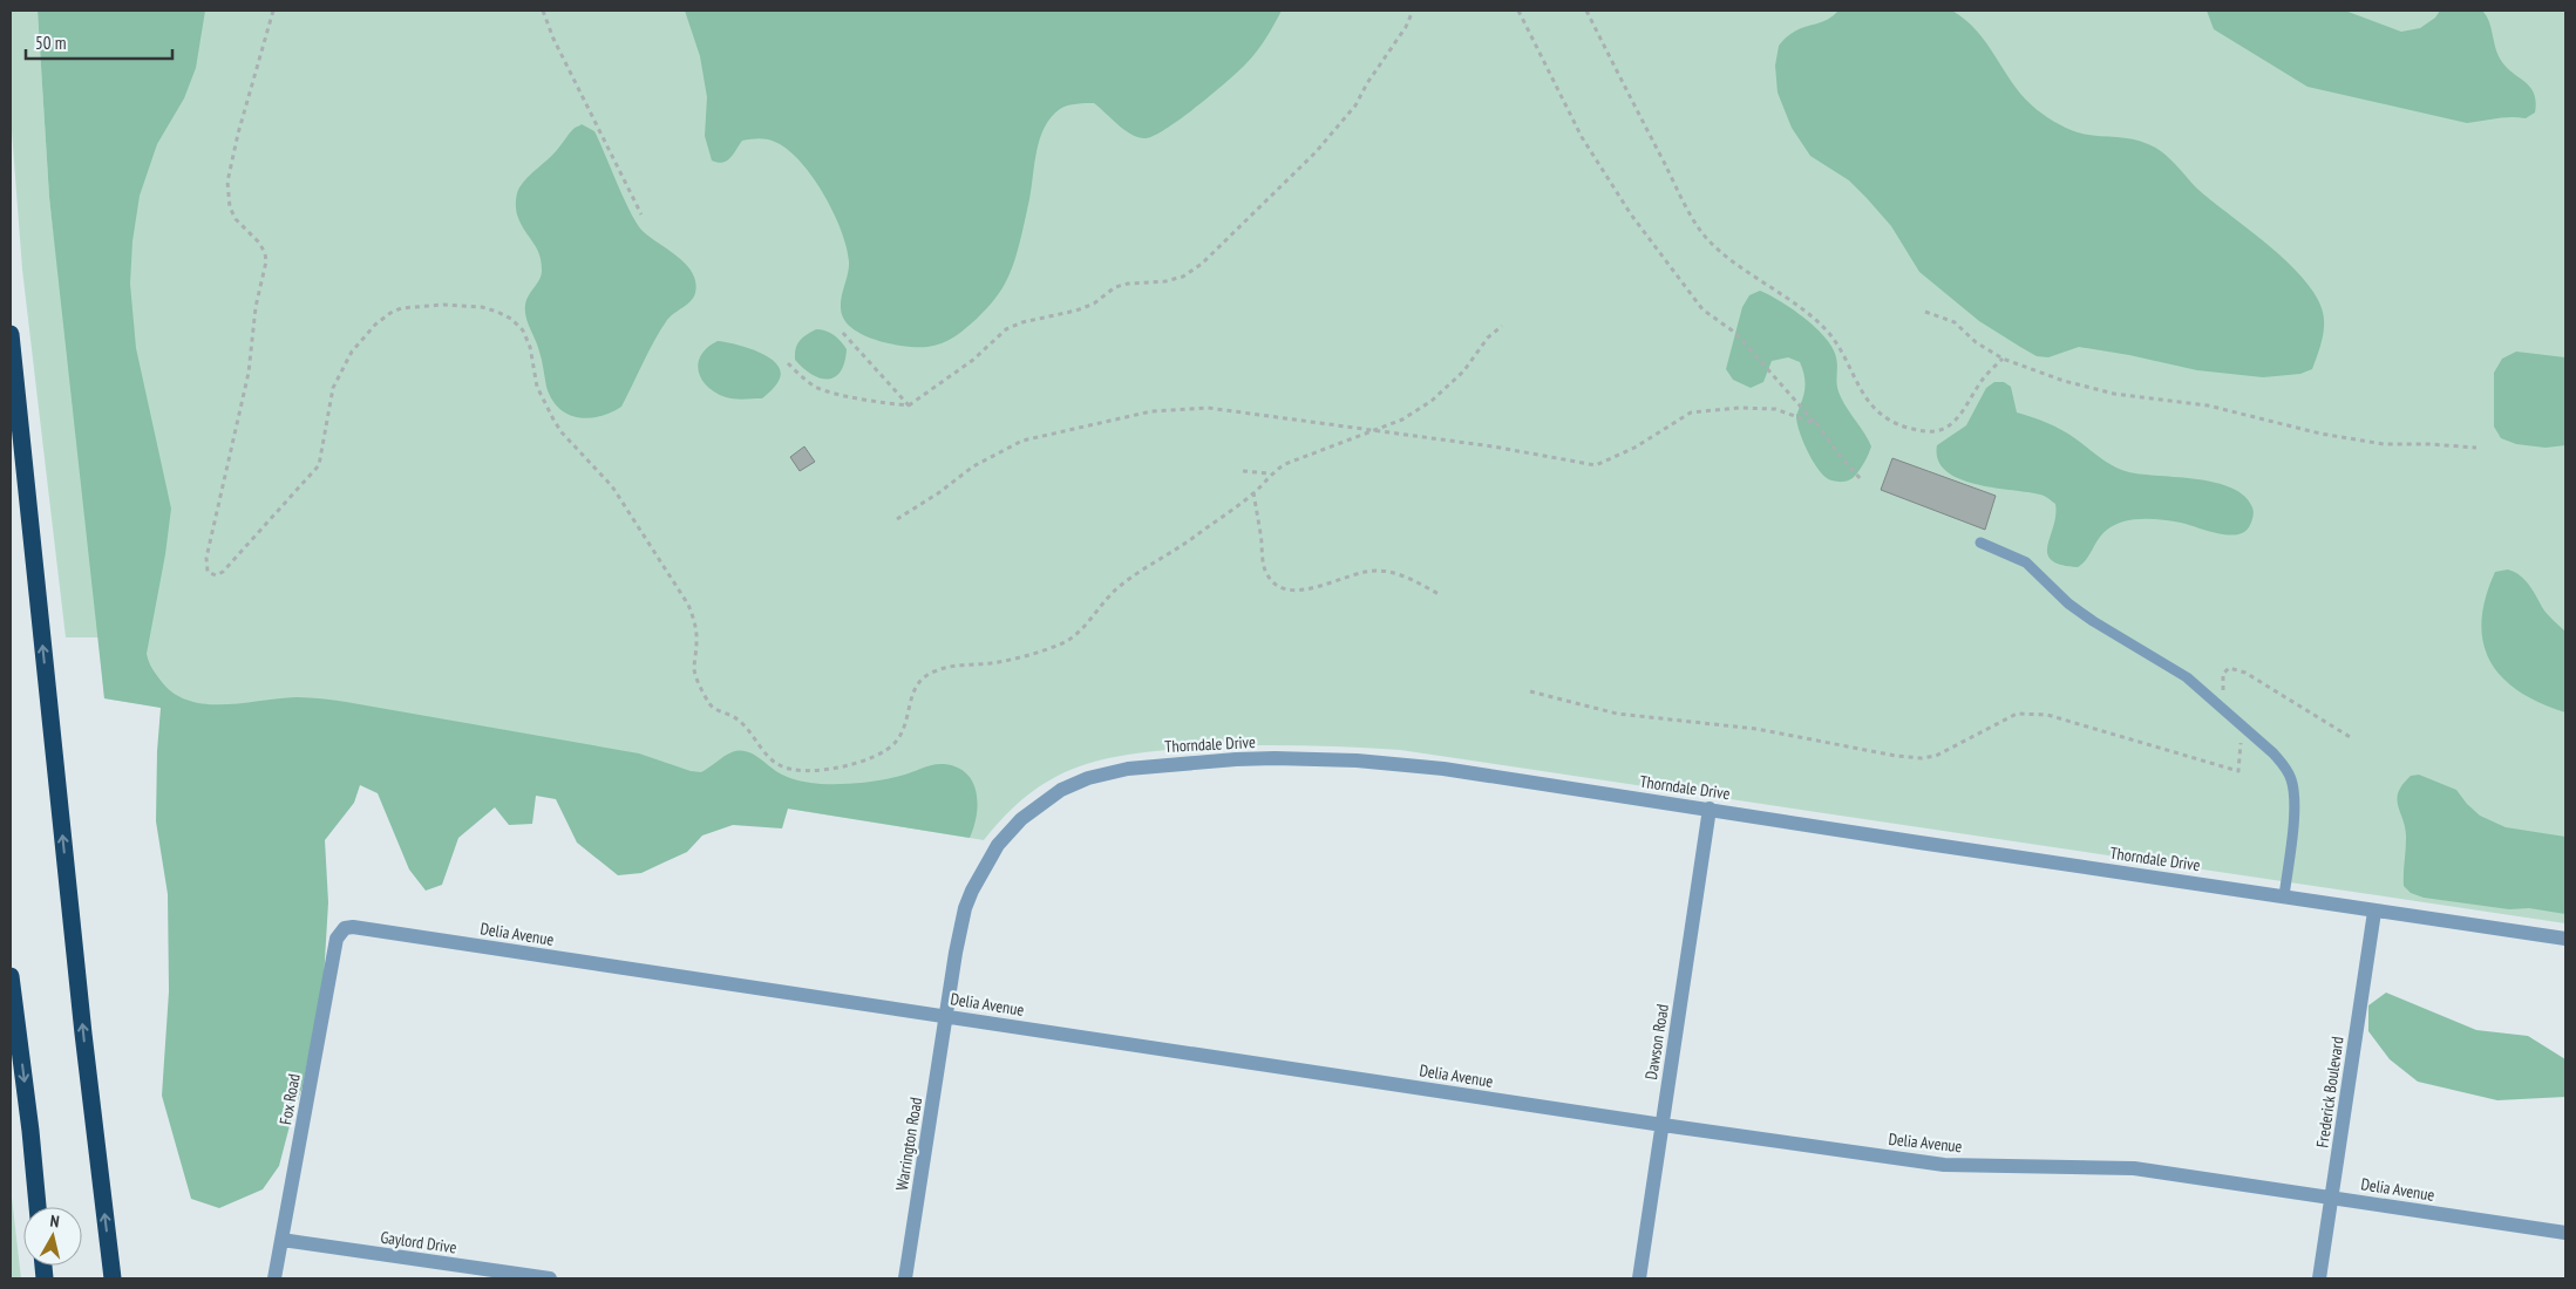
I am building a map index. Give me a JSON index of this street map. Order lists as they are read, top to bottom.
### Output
{
  "streets": {
    "street": [
      "Thorndale Drive",
      "Delia Avenue",
      "Dawson Road",
      "Frederick Boulevard",
      "Fox Road",
      "Warrington Road",
      "Gaylord Drive"
    ]
  },
  "crossings": [
    ["Thorndale Drive", "Delia Avenue"],
    ["Thorndale Drive", "Dawson Road"],
    ["Thorndale Drive", "Frederick Boulevard"],
    ["Thorndale Drive", "Warrington Road"],
    ["Delia Avenue", "Dawson Road"],
    ["Delia Avenue", "Frederick Boulevard"],
    ["Delia Avenue", "Fox Road"],
    ["Delia Avenue", "Warrington Road"],
    ["Fox Road", "Gaylord Drive"]
  ],
  "scale_bar": "50 m",
  "north": "top"
}
